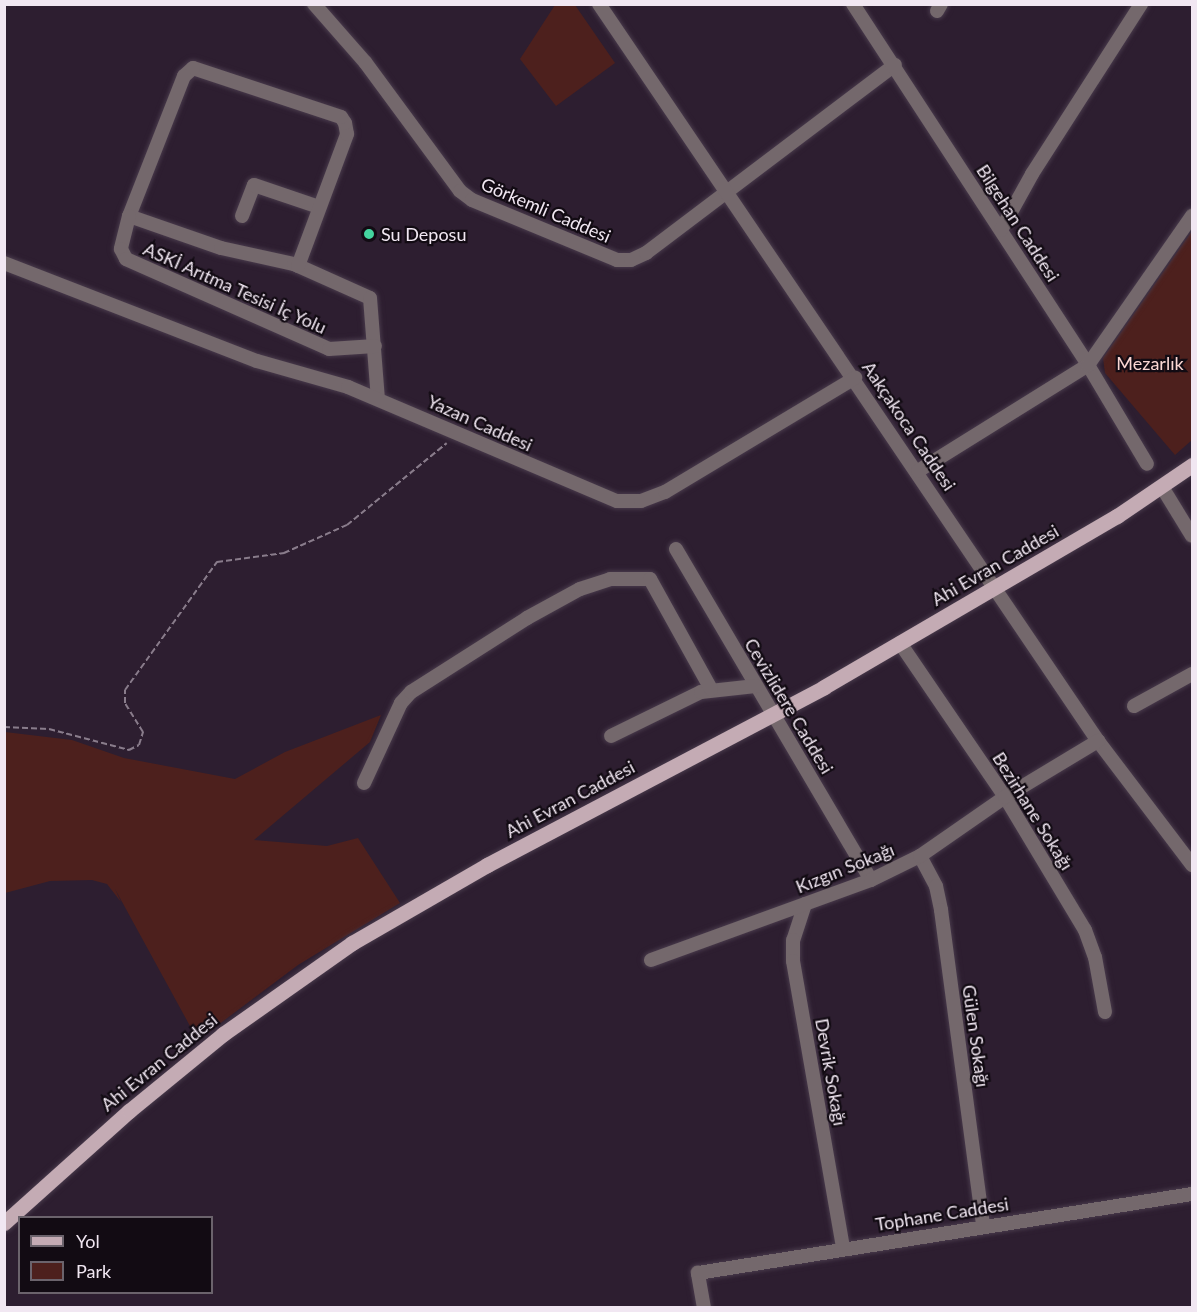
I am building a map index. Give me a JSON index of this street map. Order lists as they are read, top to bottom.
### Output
{
  "streets": {
    "main road": ["Ahi Evran Caddesi"],
    "street": [
      "Görkemli Caddesi",
      "Bilgehan Caddesi",
      "ASKİ Arıtma Tesisi İç Yolu",
      "Yazan Caddesi",
      "Aakçakoca Caddesi",
      "Cevizlidere Caddesi",
      "Bezirhane Sokağı",
      "Kızgın Sokağı",
      "Gülen Sokağı",
      "Devrik Sokağı",
      "Tophane Caddesi"
    ]
  },
  "crossings": [
    ["Görkemli Caddesi", "Bilgehan Caddesi"],
    ["Görkemli Caddesi", "Aakçakoca Caddesi"],
    ["ASKİ Arıtma Tesisi İç Yolu", "Yazan Caddesi"],
    ["Yazan Caddesi", "Aakçakoca Caddesi"],
    ["Aakçakoca Caddesi", "Ahi Evran Caddesi"],
    ["Aakçakoca Caddesi", "Kızgın Sokağı"],
    ["Ahi Evran Caddesi", "Cevizlidere Caddesi"],
    ["Ahi Evran Caddesi", "Bezirhane Sokağı"],
    ["Cevizlidere Caddesi", "Kızgın Sokağı"],
    ["Bezirhane Sokağı", "Kızgın Sokağı"],
    ["Kızgın Sokağı", "Gülen Sokağı"],
    ["Kızgın Sokağı", "Devrik Sokağı"],
    ["Gülen Sokağı", "Tophane Caddesi"],
    ["Devrik Sokağı", "Tophane Caddesi"]
  ],
  "parks": ["Mezarlık"],
  "places": ["Su Deposu"],
  "legend": ["Yol", "Park"]
}
